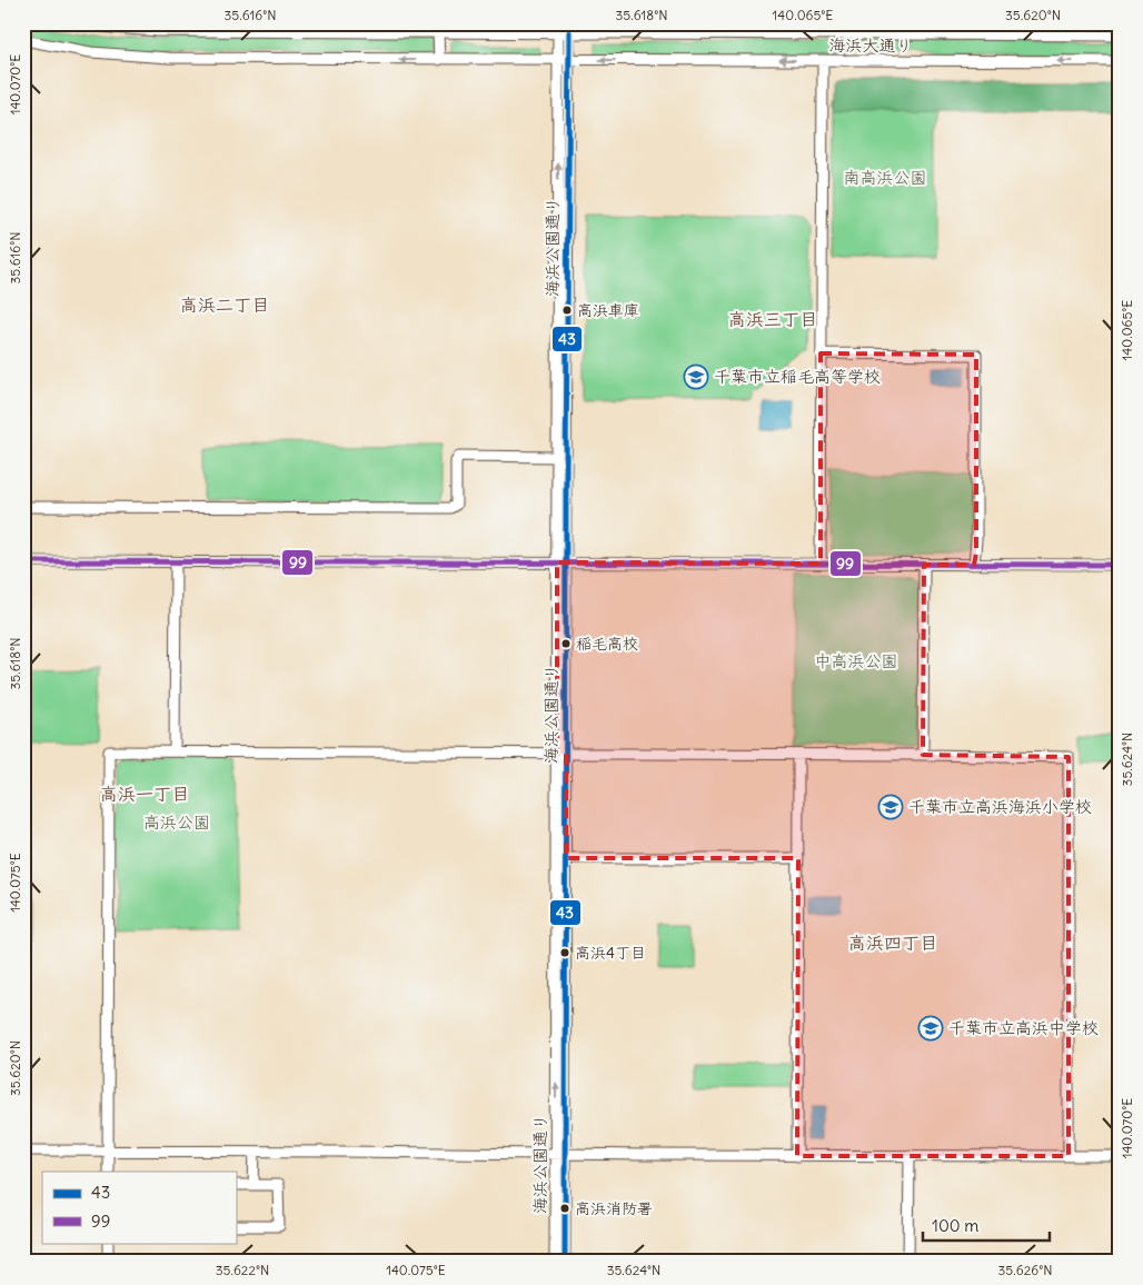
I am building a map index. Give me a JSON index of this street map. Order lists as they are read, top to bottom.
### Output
{
  "streets": {
    "street": ["海浜大通り", "海浜公園通り"]
  },
  "crossings": [
    ["海浜大通り", "海浜公園通り"]
  ],
  "districts": [
    "高浜二丁目",
    "高浜三丁目",
    "高浜一丁目",
    "高浜四丁目"
  ],
  "parks": ["南高浜公園", "中高浜公園", "高浜公園"],
  "places": {
    "other": [
      "高浜車庫",
      "稲毛高校",
      "高浜4丁目",
      "高浜消防署"
    ],
    "school or university": ["千葉市立稲毛高等学校", "千葉市立高浜海浜小学校", "千葉市立高浜中学校"]
  },
  "lines": ["transit line 43", "transit line 99"],
  "legend": ["43", "99"],
  "scale_bar": "100 m",
  "coordinates": [
    "35.616°N",
    "35.618°N",
    "140.065°E",
    "35.620°N",
    "140.070°E",
    "35.624°N",
    "140.075°E",
    "35.622°N",
    "35.626°N"
  ]
}
